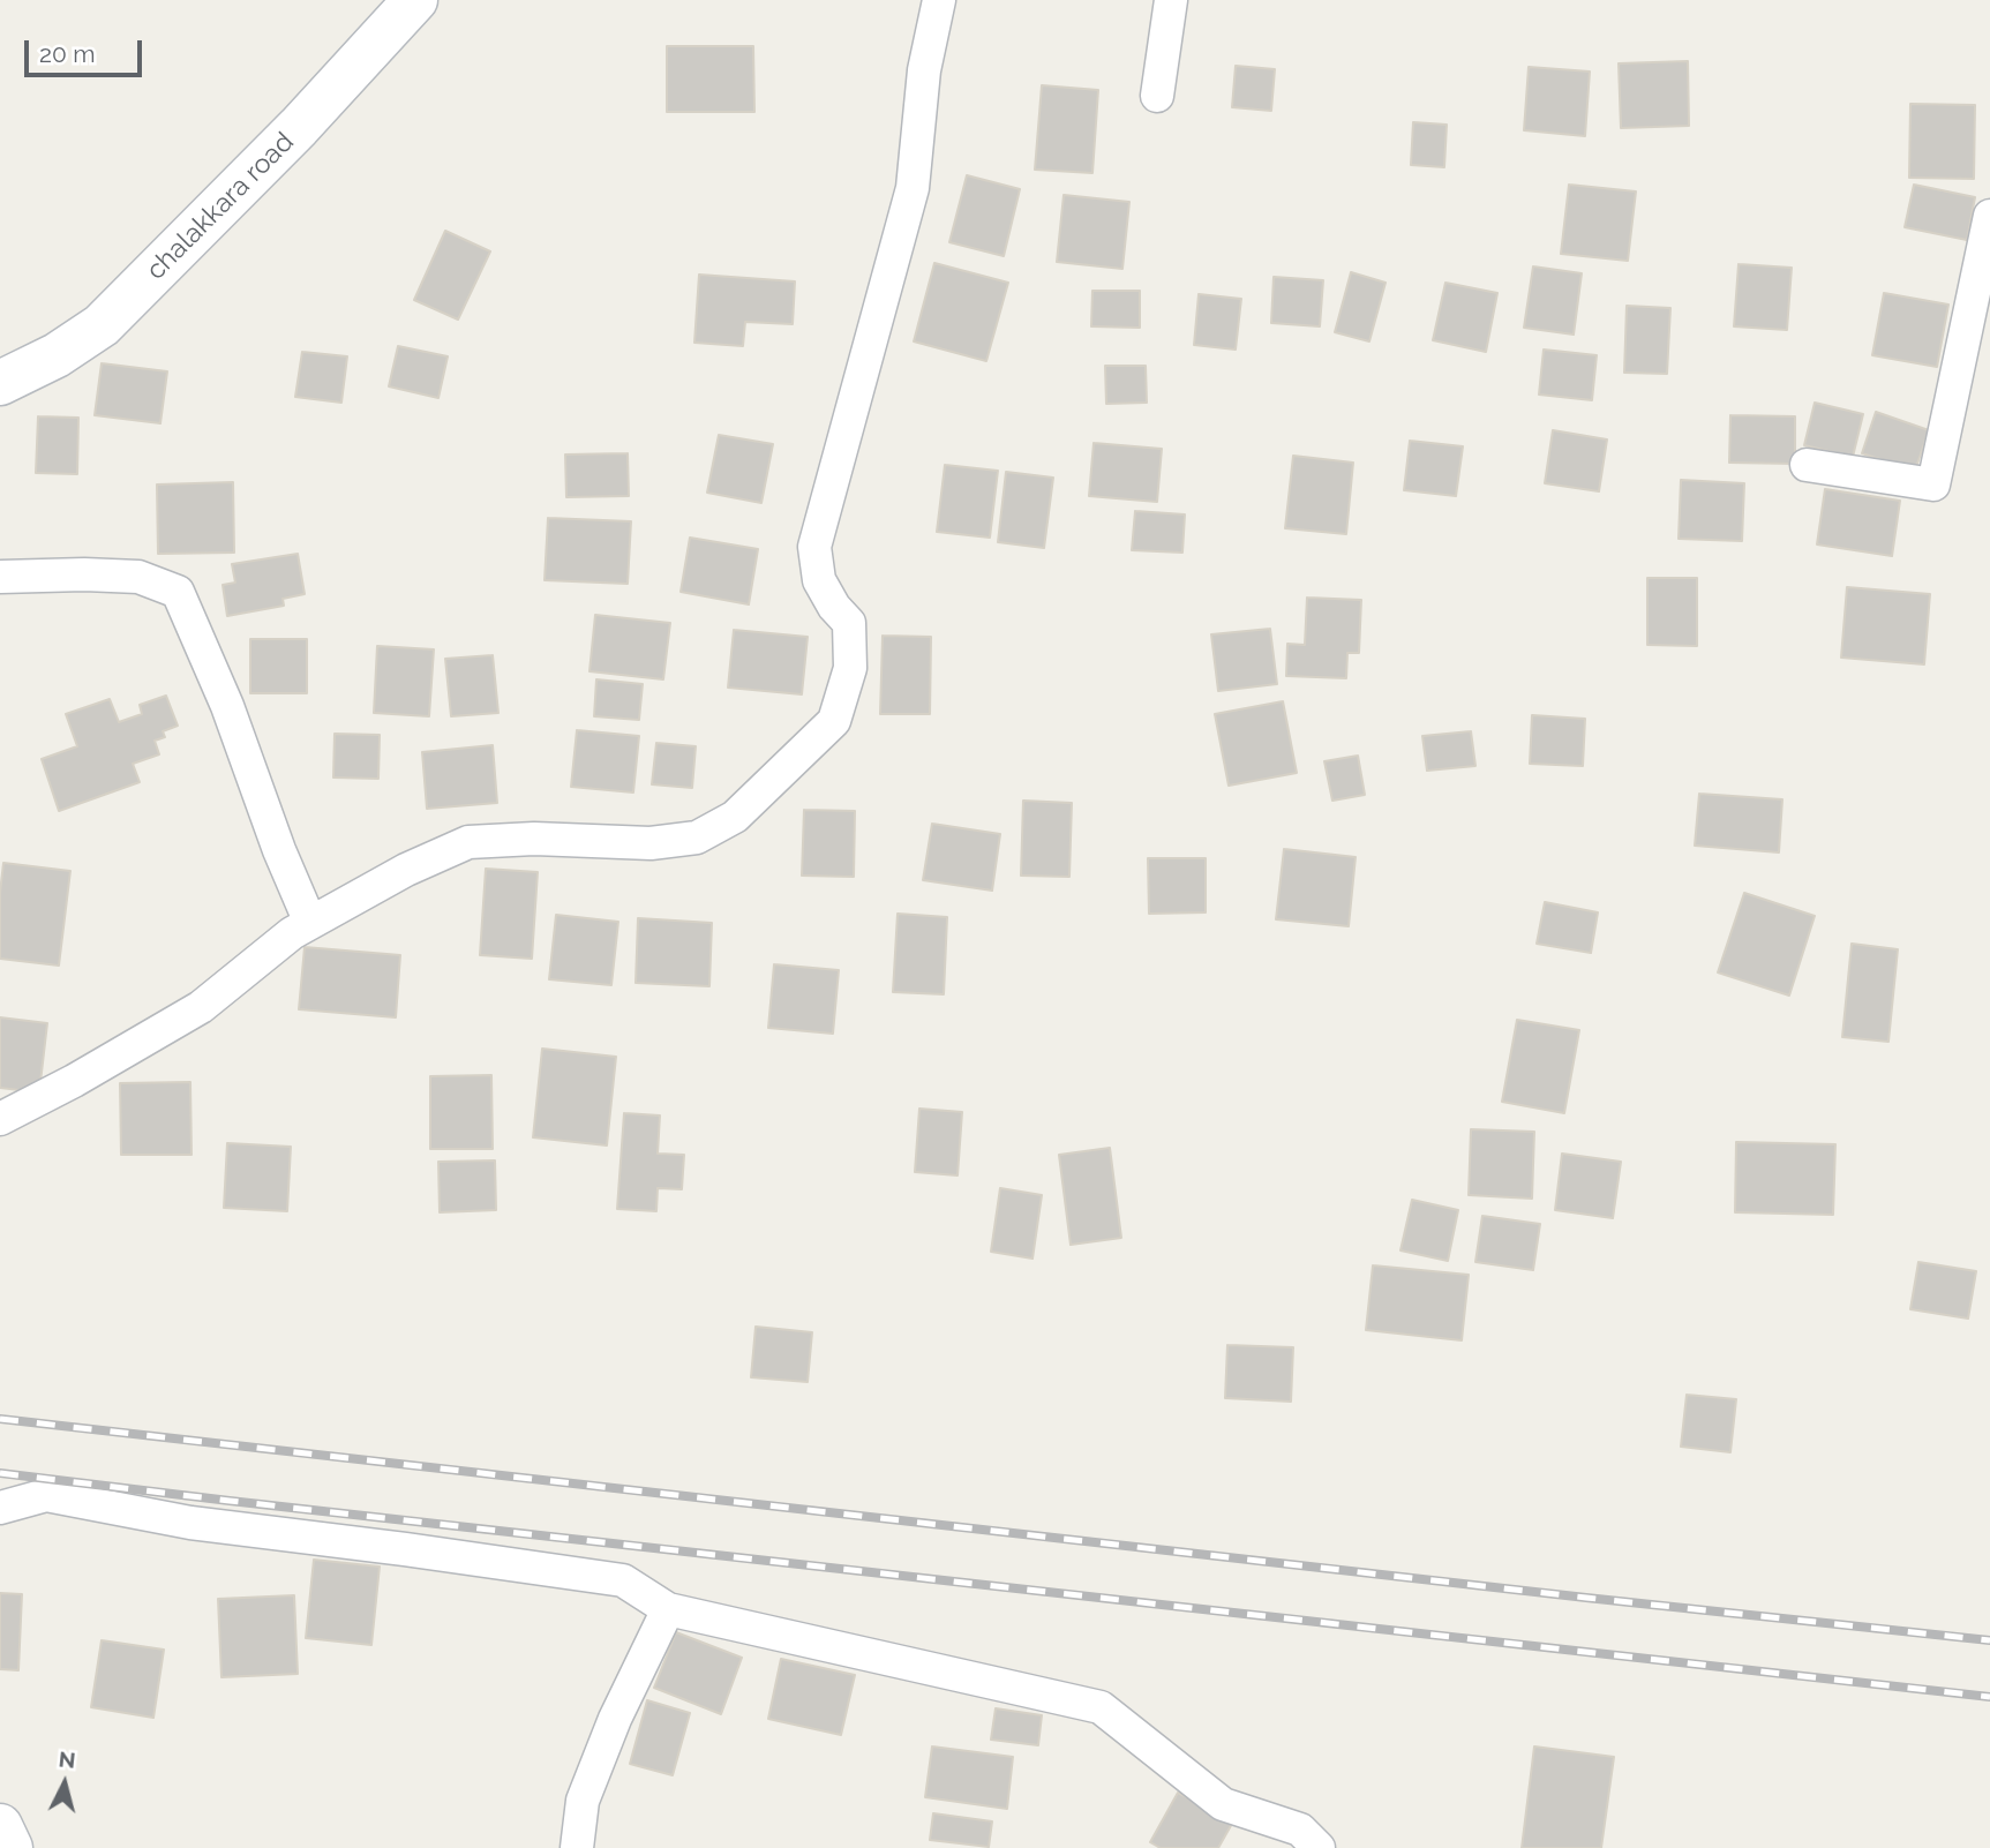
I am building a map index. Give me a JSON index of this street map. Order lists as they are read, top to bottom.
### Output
{
  "streets": {
    "main road": ["chalakkara road"]
  },
  "scale_bar": "20 m",
  "north": "top"
}
